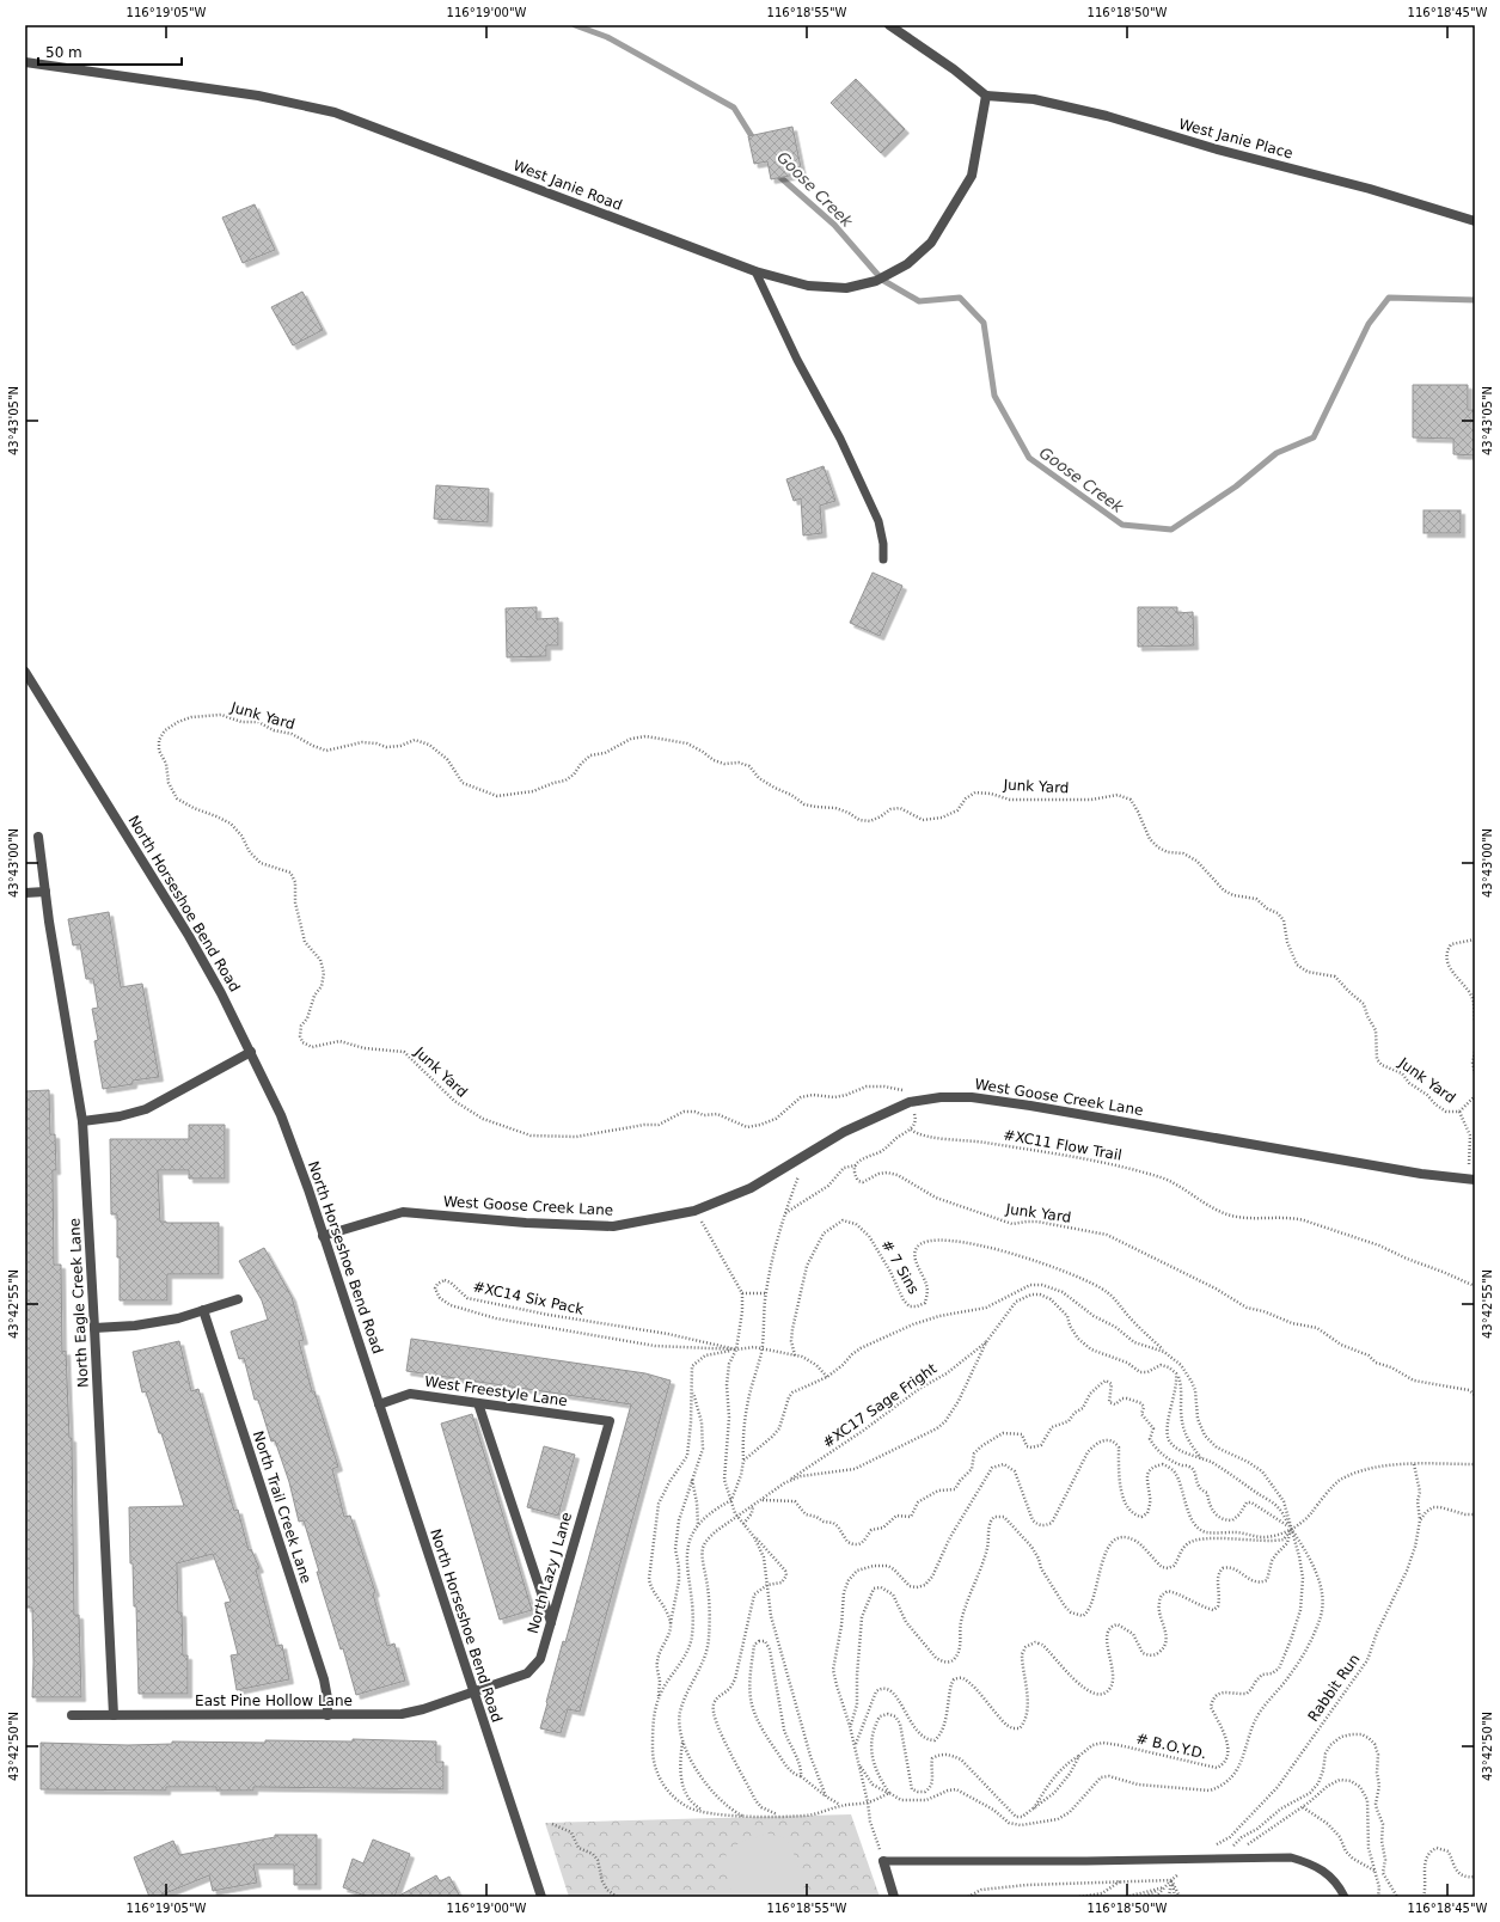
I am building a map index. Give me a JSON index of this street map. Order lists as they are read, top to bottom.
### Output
{
  "streets": {
    "street": [
      "West Janie Place",
      "West Janie Road",
      "North Horseshoe Bend Road",
      "West Goose Creek Lane",
      "North Eagle Creek Lane",
      "West Freestyle Lane",
      "North Trail Creek Lane",
      "North Lazy J Lane",
      "East Pine Hollow Lane"
    ],
    "path": [
      "Junk Yard",
      "#XC11 Flow Trail",
      "# 7 Sins",
      "#XC14 Six Pack",
      "#XC17 Sage Fright",
      "Rabbit Run",
      "# B.O.Y.D."
    ]
  },
  "crossings": [
    ["West Janie Place", "West Janie Road"],
    ["Junk Yard", "West Goose Creek Lane"],
    ["Junk Yard", "#XC11 Flow Trail"],
    ["North Horseshoe Bend Road", "West Goose Creek Lane"],
    ["North Horseshoe Bend Road", "West Freestyle Lane"],
    ["North Horseshoe Bend Road", "North Lazy J Lane"],
    ["North Horseshoe Bend Road", "East Pine Hollow Lane"],
    ["North Eagle Creek Lane", "East Pine Hollow Lane"],
    ["West Freestyle Lane", "North Lazy J Lane"],
    ["North Trail Creek Lane", "East Pine Hollow Lane"],
    ["North Lazy J Lane", "East Pine Hollow Lane"]
  ],
  "water": ["Goose Creek"],
  "scale_bar": "50 m",
  "coordinates": [
    "116°19'05\"W",
    "116°19'00\"W",
    "116°18'55\"W",
    "116°18'50\"W",
    "116°18'45\"W",
    "43°43'05\"N",
    "43°43'00\"N",
    "43°42'55\"N",
    "43°42'50\"N"
  ]
}
